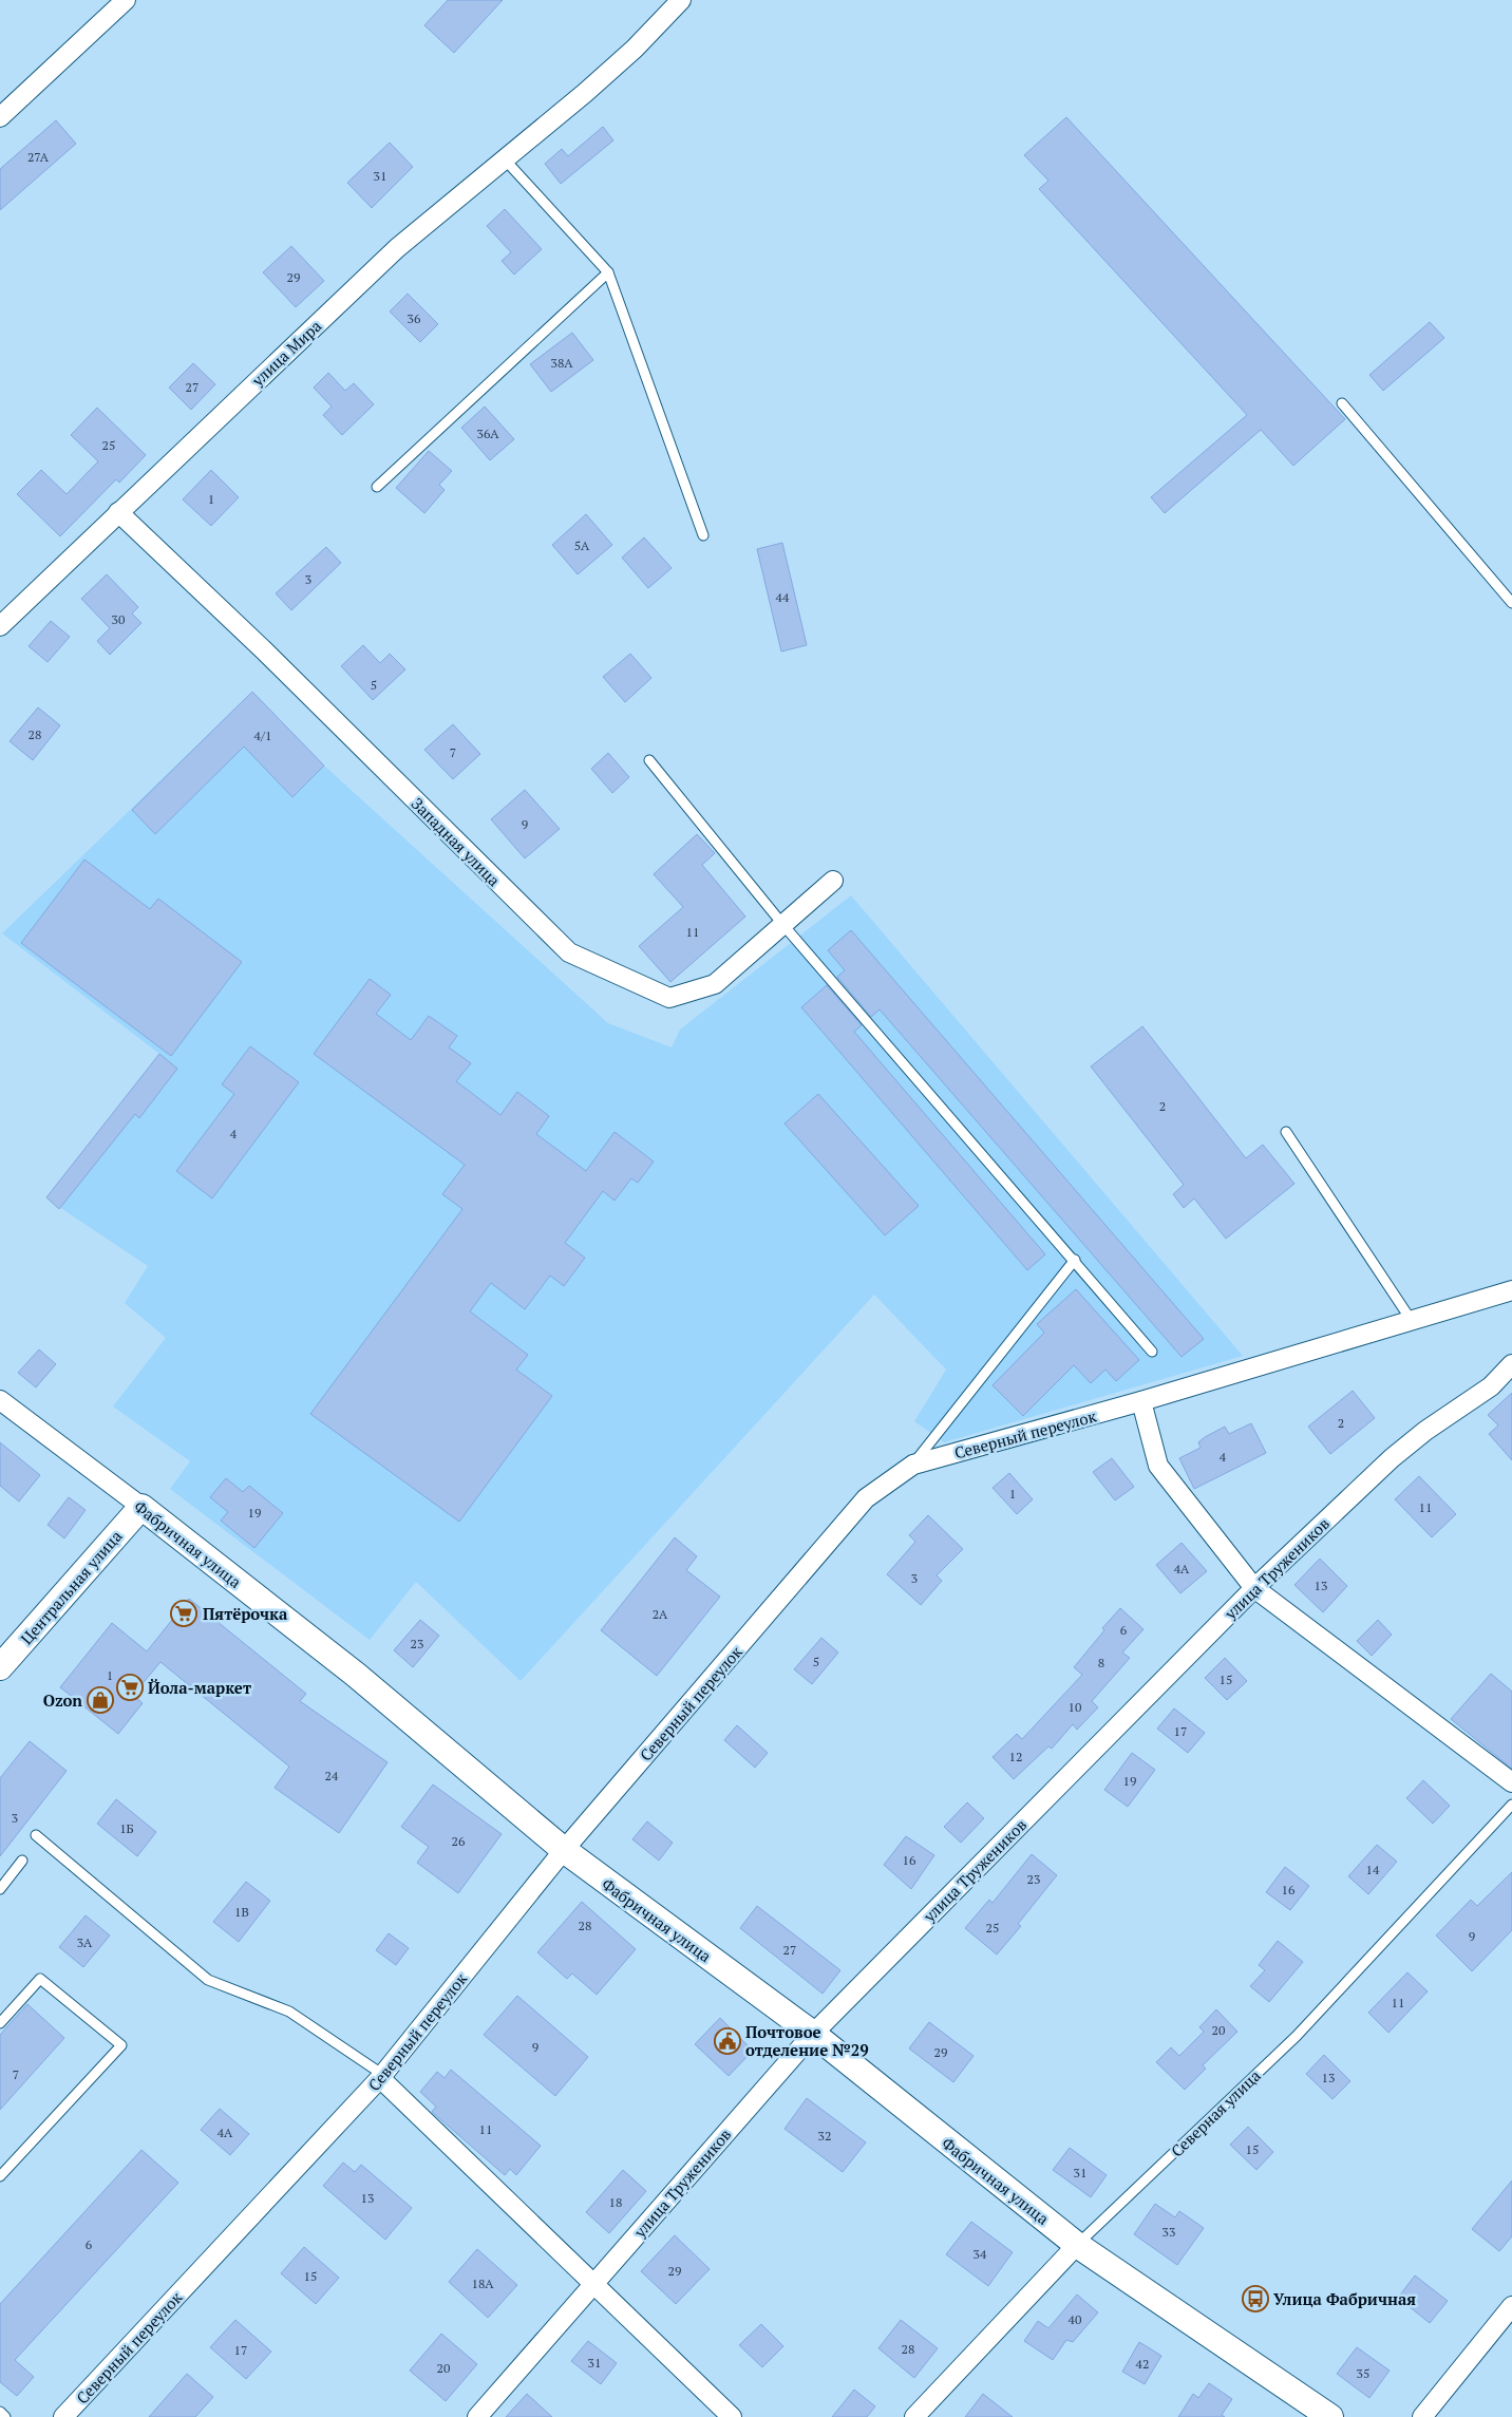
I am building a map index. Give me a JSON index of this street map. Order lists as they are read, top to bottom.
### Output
{
  "streets": {
    "street": [
      "улица Мира",
      "Западная улица",
      "Северный переулок",
      "Фабричная улица",
      "улица Тружеников",
      "Центральная улица",
      "Северная улица"
    ]
  },
  "crossings": [
    ["улица Мира", "Западная улица"],
    ["Северный переулок", "Фабричная улица"],
    ["Фабричная улица", "улица Тружеников"],
    ["Фабричная улица", "Центральная улица"],
    ["Фабричная улица", "Северная улица"]
  ],
  "places": {
    "supermarket": ["Пятёрочка", "Йола-маркет"],
    "shop": ["Ozon"],
    "public building": ["Почтовое отделение №29"],
    "bus stop": ["Улица Фабричная"]
  },
  "house_numbers": [
    "27А",
    "31",
    "29",
    "36",
    "38А",
    "27",
    "36А",
    "25",
    "1",
    "5А",
    "3",
    "44",
    "30",
    "5",
    "28",
    "4/1",
    "7",
    "9",
    "11",
    "2",
    "4",
    "2",
    "4",
    "1",
    "11",
    "19",
    "4А",
    "3",
    "13",
    "2А",
    "6",
    "23",
    "5",
    "8",
    "1",
    "15",
    "10",
    "17",
    "12",
    "24",
    "19",
    "3",
    "1Б",
    "26",
    "16",
    "14",
    "23",
    "16",
    "1В",
    "28",
    "25",
    "9",
    "3А",
    "27",
    "11",
    "20",
    "9",
    "29",
    "7",
    "13",
    "11",
    "4А",
    "32",
    "15",
    "31",
    "13",
    "18",
    "33",
    "6",
    "34",
    "29",
    "15",
    "18А",
    "40",
    "28",
    "17",
    "31",
    "42",
    "20",
    "35"
  ]
}
